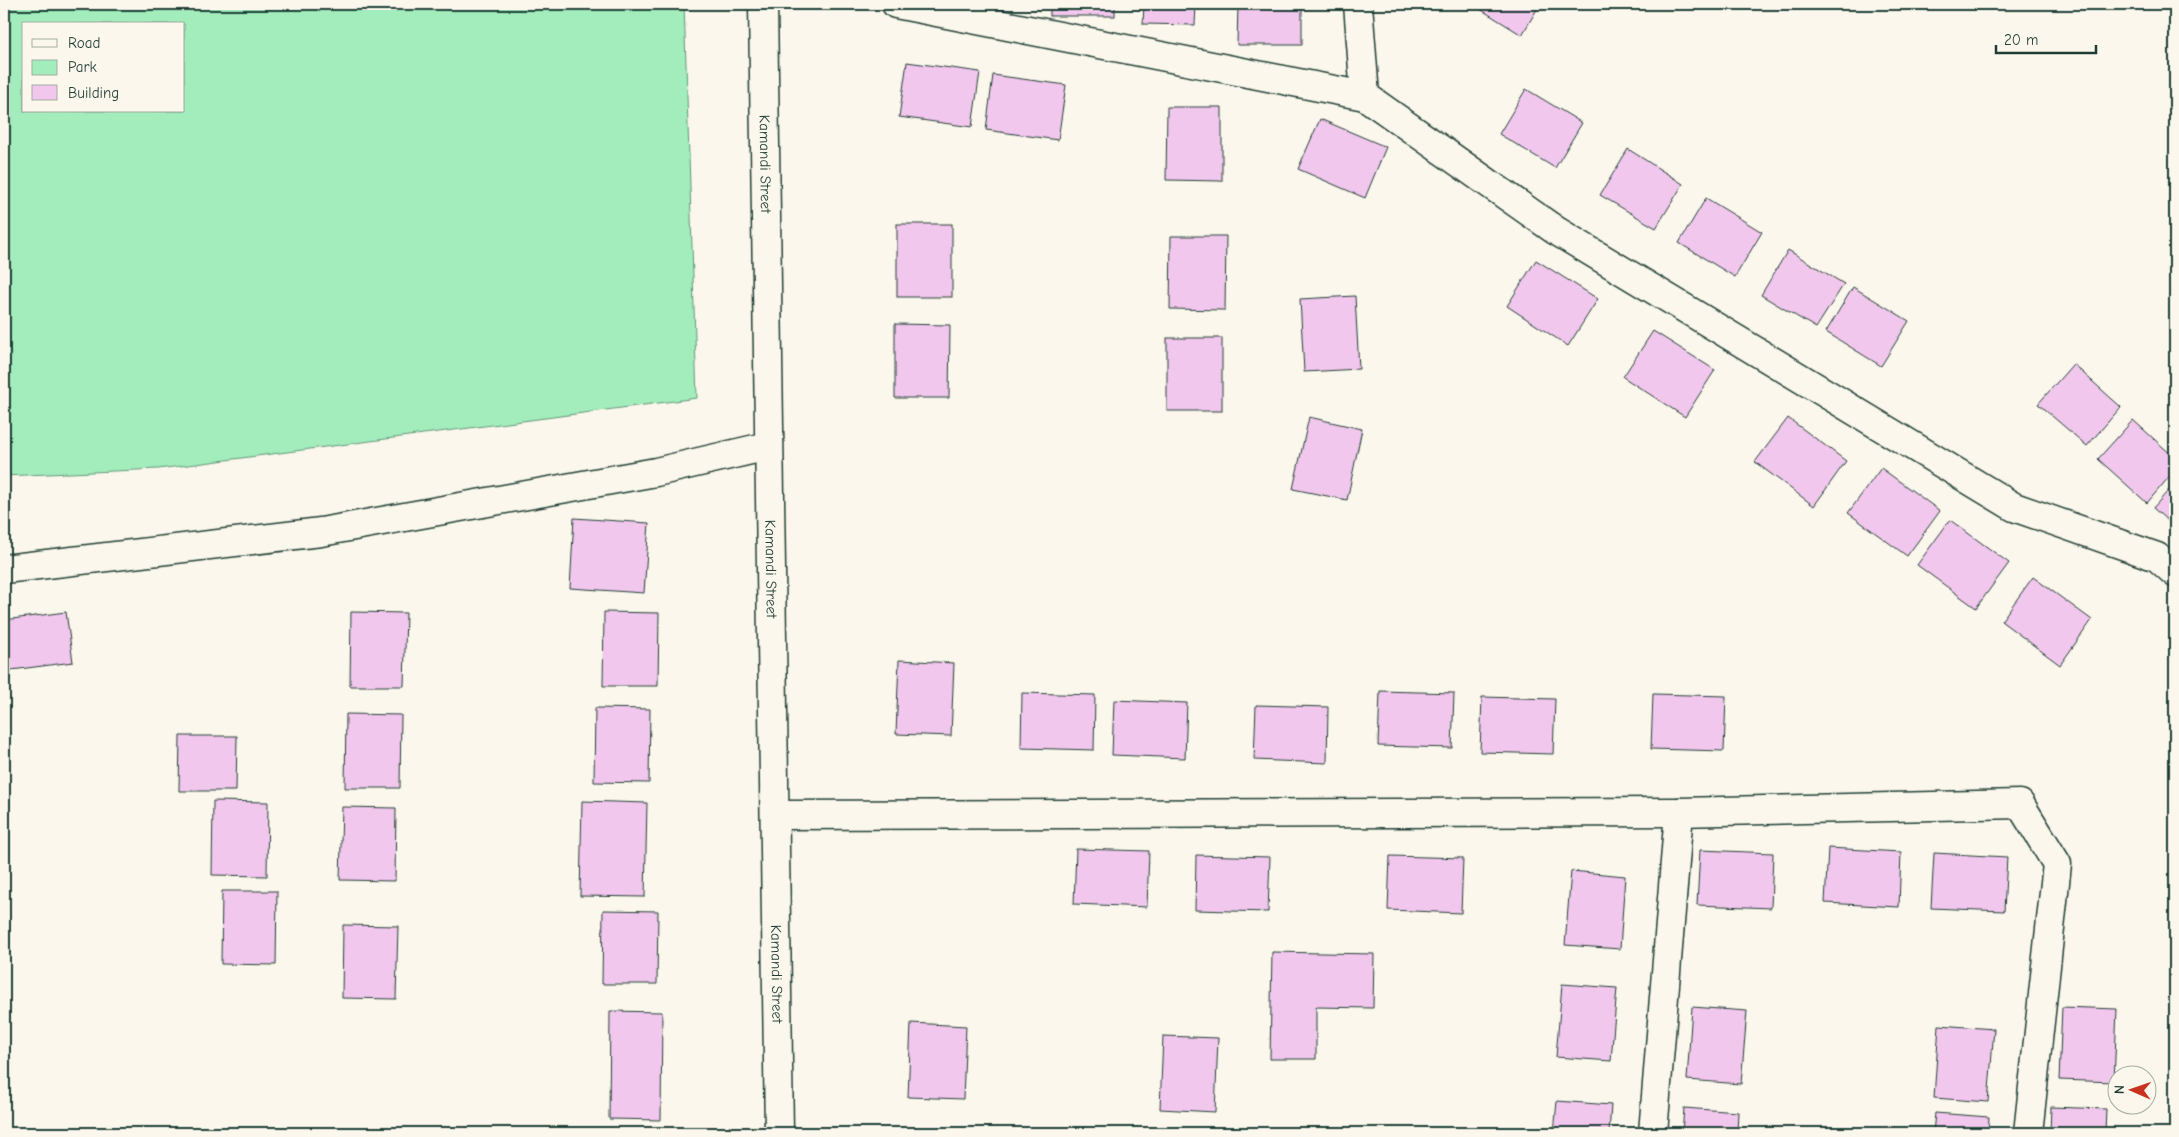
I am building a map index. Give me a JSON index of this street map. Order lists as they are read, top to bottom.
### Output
{
  "streets": {
    "street": ["Kamandi Street"]
  },
  "legend": ["Road", "Park", "Building"],
  "scale_bar": "20 m",
  "north": "left"
}
